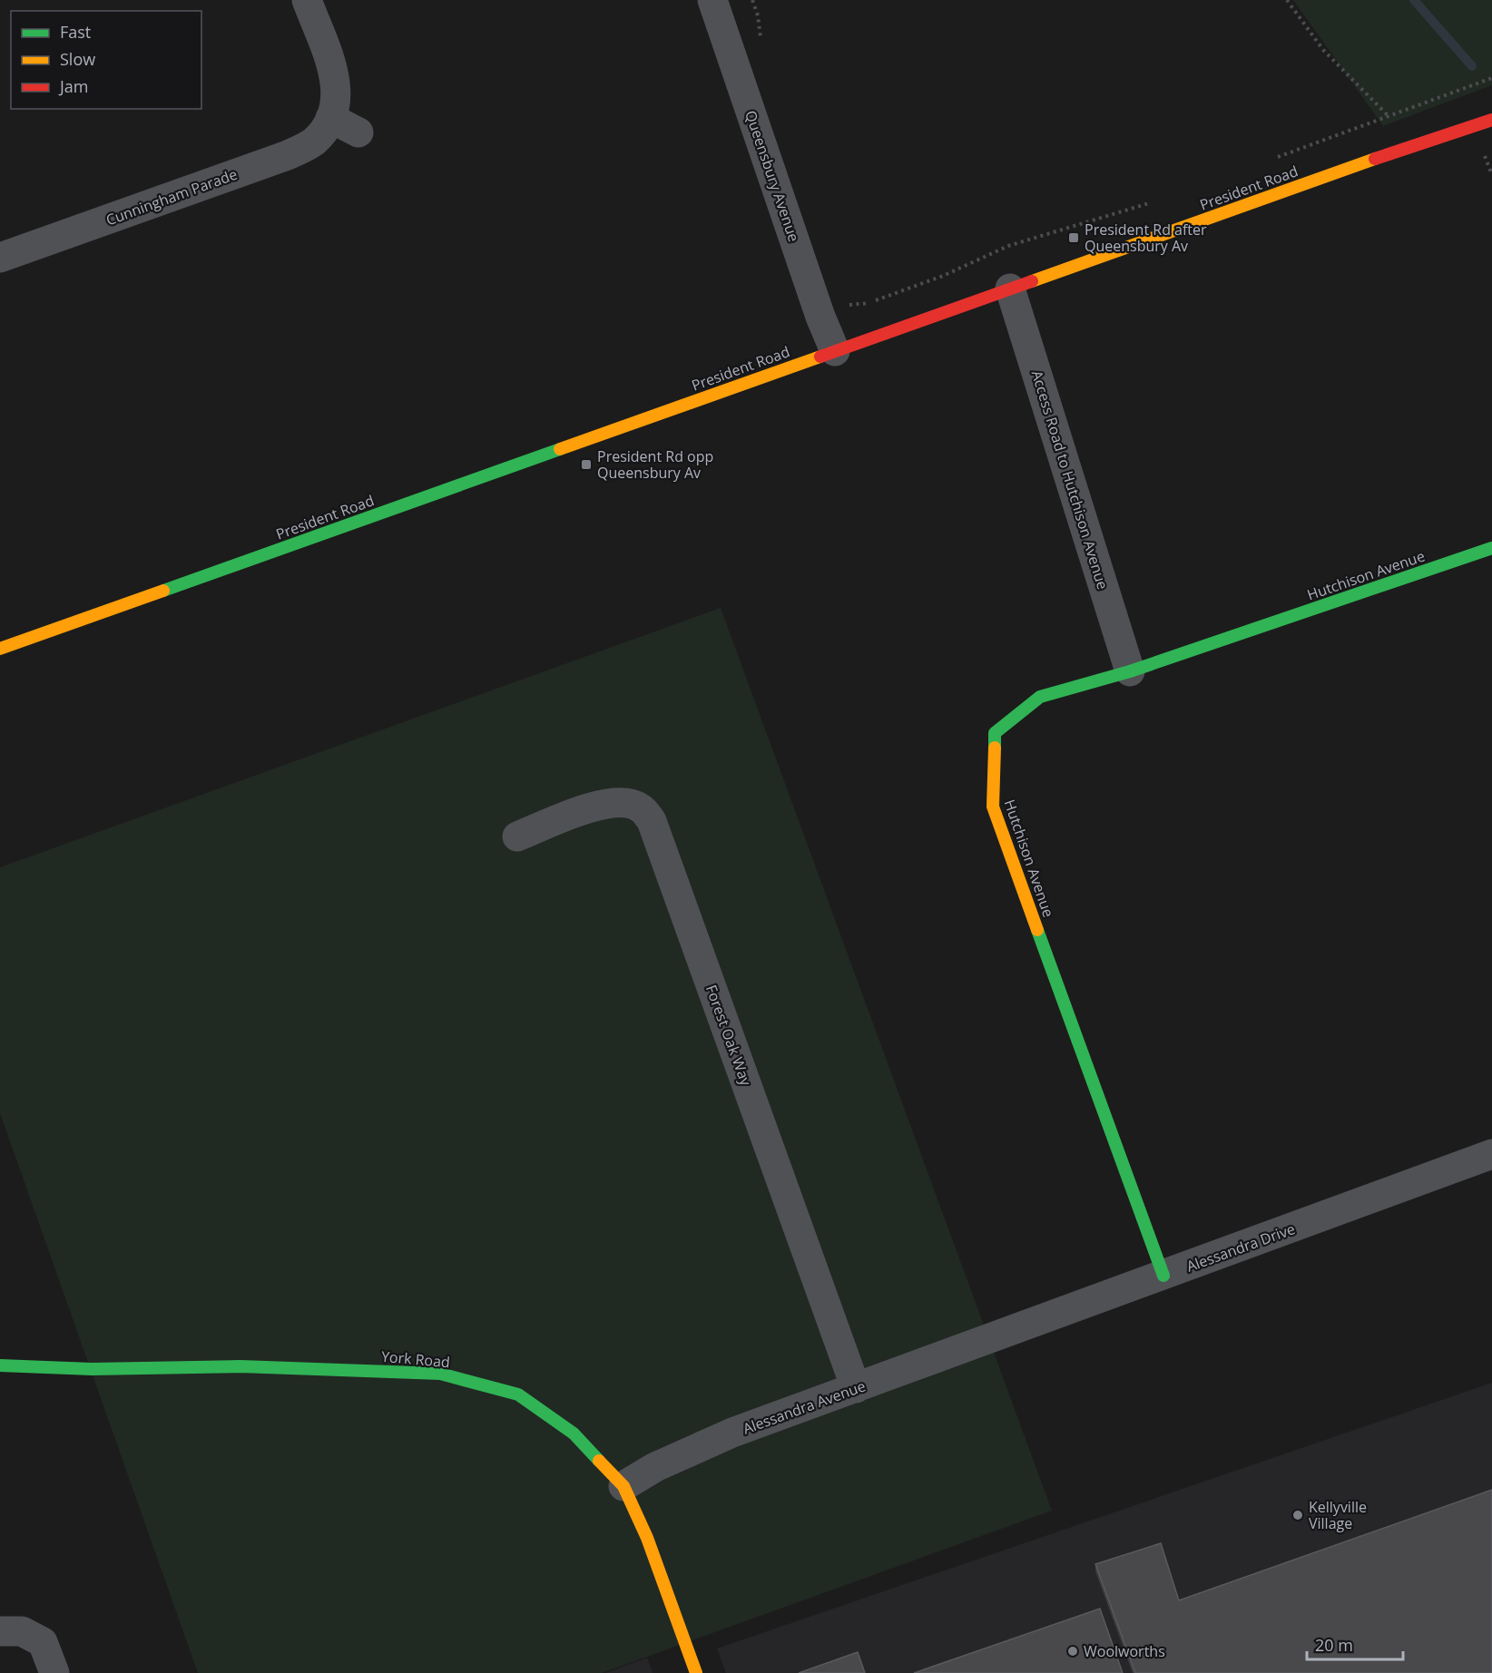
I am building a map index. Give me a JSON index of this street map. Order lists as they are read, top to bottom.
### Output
{
  "streets": {
    "street": [
      "Queensbury Avenue",
      "President Road",
      "Cunningham Parade",
      "Access Road to Hutchison Avenue",
      "Hutchison Avenue",
      "Forest Oak Way",
      "Alessandra Drive",
      "York Road",
      "Alessandra Avenue"
    ]
  },
  "crossings": [
    ["Queensbury Avenue", "President Road"],
    ["President Road", "Access Road to Hutchison Avenue"],
    ["Access Road to Hutchison Avenue", "Hutchison Avenue"],
    ["Hutchison Avenue", "Alessandra Drive"],
    ["Forest Oak Way", "Alessandra Avenue"],
    ["Alessandra Drive", "Alessandra Avenue"],
    ["York Road", "Alessandra Avenue"]
  ],
  "places": {
    "transit": ["President Rd after Queensbury Av", "President Rd opp Queensbury Av"],
    "other": ["Kellyville Village", "Woolworths"]
  },
  "legend": ["Fast", "Slow", "Jam"],
  "scale_bar": "20 m"
}
